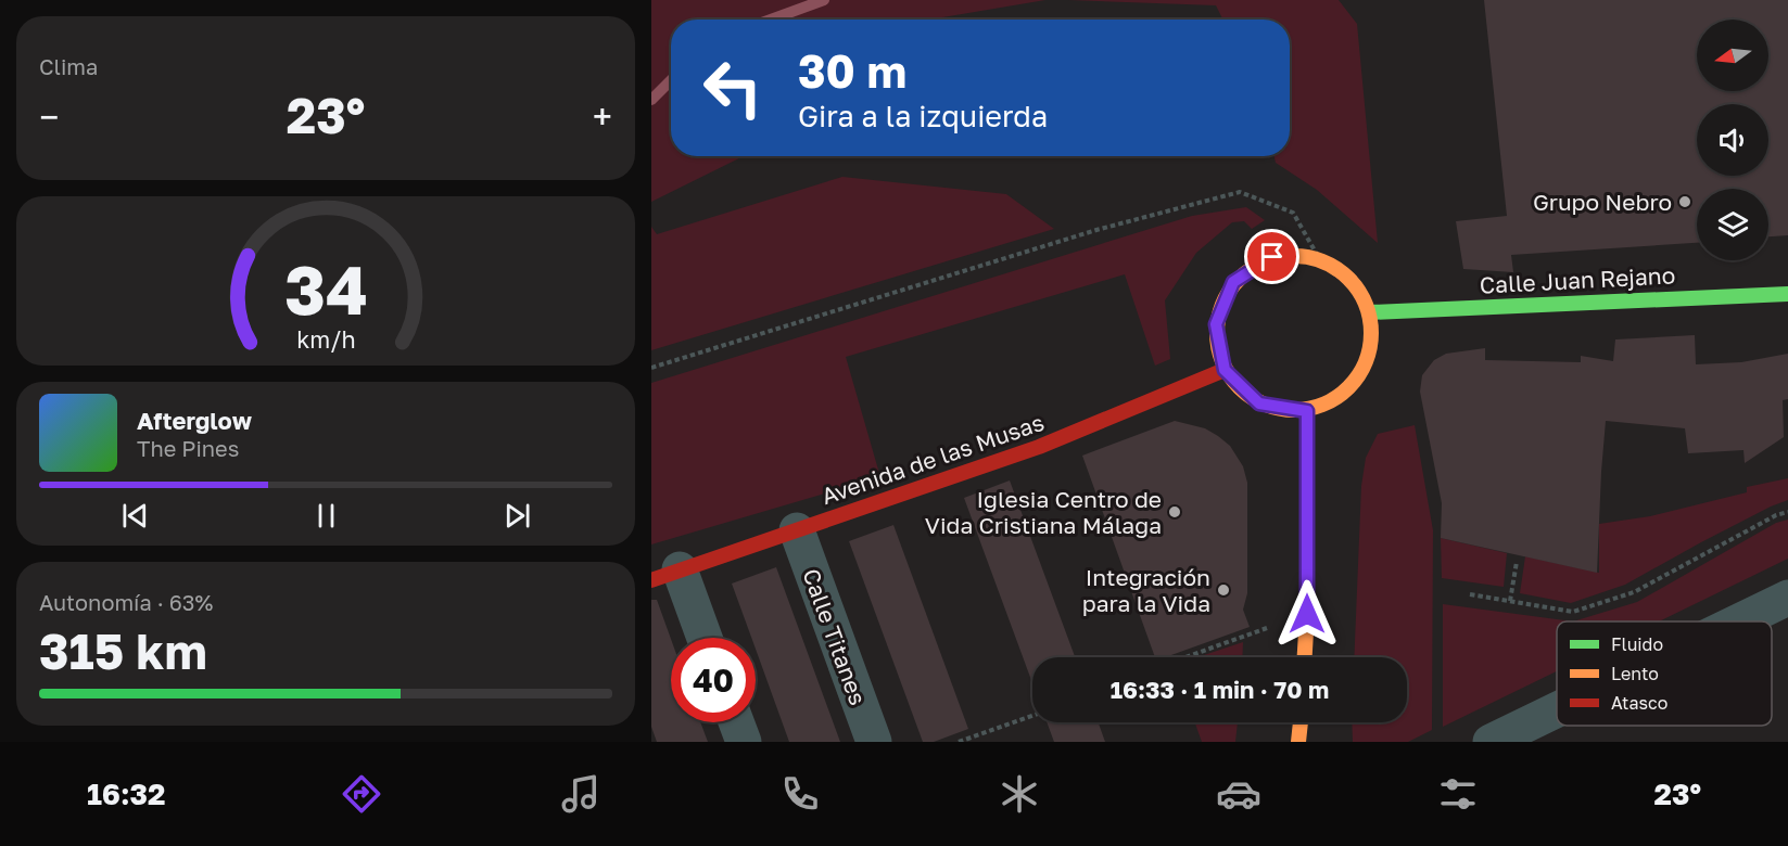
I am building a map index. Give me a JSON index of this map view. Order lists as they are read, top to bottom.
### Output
{
  "streets": {
    "street": ["Calle Juan Rejano", "Avenida de las Musas", "Calle Titanes"]
  },
  "crossings": [
    ["Calle Juan Rejano", "Avenida de las Musas"],
    ["Avenida de las Musas", "Calle Titanes"]
  ],
  "places": ["Grupo Nebro", "Iglesia Centro de Vida Cristiana Málaga", "Integración para la Vida"],
  "legend": ["Fluido", "Lento", "Atasco"],
  "north": "left",
  "page": {
    "tile": [
      "Clima",
      ["Autonomía · 63%", "315 km"]
    ],
    "turn": ["30 m", "Gira a la izquierda"],
    "heat": ["−", "23°", "+"],
    "song": ["Afterglow", "The Pines"],
    "limit": "40",
    "trip": "16:33 · 1 min · 70 m",
    "tabs": ["16:32", "23°"],
    "gauge": ["34", "km/h"]
  }
}
